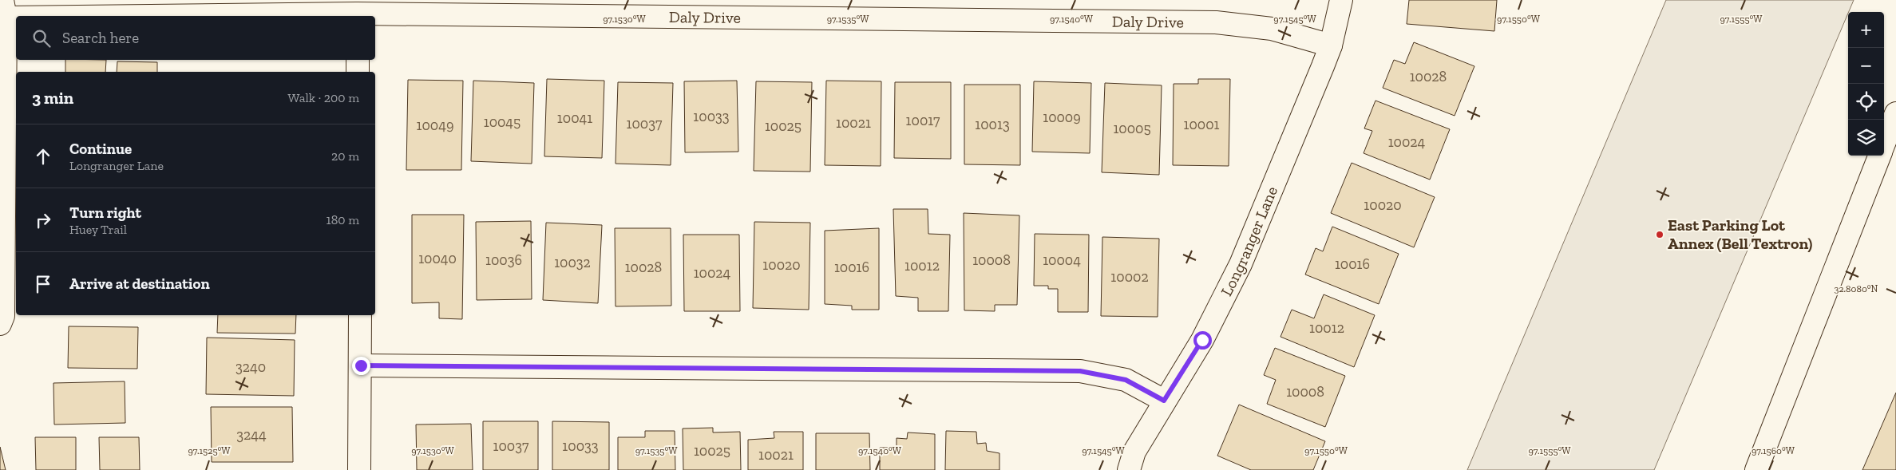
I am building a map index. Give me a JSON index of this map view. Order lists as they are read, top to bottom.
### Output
{
  "streets": {
    "street": ["Daly Drive", "Longranger Lane"]
  },
  "crossings": [
    ["Daly Drive", "Longranger Lane"]
  ],
  "places": ["East Parking Lot Annex (Bell Textron)"],
  "house_numbers": [
    "10028",
    "10033",
    "10009",
    "10041",
    "10017",
    "10045",
    "10021",
    "10037",
    "10013",
    "10001",
    "10049",
    "10025",
    "10005",
    "10024",
    "10020",
    "10040",
    "10036",
    "10008",
    "10004",
    "10032",
    "10016",
    "10020",
    "10012",
    "10028",
    "10016",
    "10024",
    "10002",
    "10012",
    "3240",
    "10008",
    "3244",
    "10037",
    "10033",
    "10025",
    "10021"
  ],
  "page": {
    "map_buttons": ["+", "−"],
    "search": "Search here",
    "heading": ["3 min", "Walk · 200 m"],
    "list": [
      ["Continue", "Longranger Lane", "20 m"],
      ["Turn right", "Huey Trail", "180 m"],
      "Arrive at destination"
    ]
  },
  "coordinates": [
    "97.1530°W",
    "97.1535°W",
    "97.1540°W",
    "97.1545°W",
    "97.1550°W",
    "97.1555°W",
    "32.8080°N",
    "97.1525°W",
    "97.1560°W"
  ]
}
